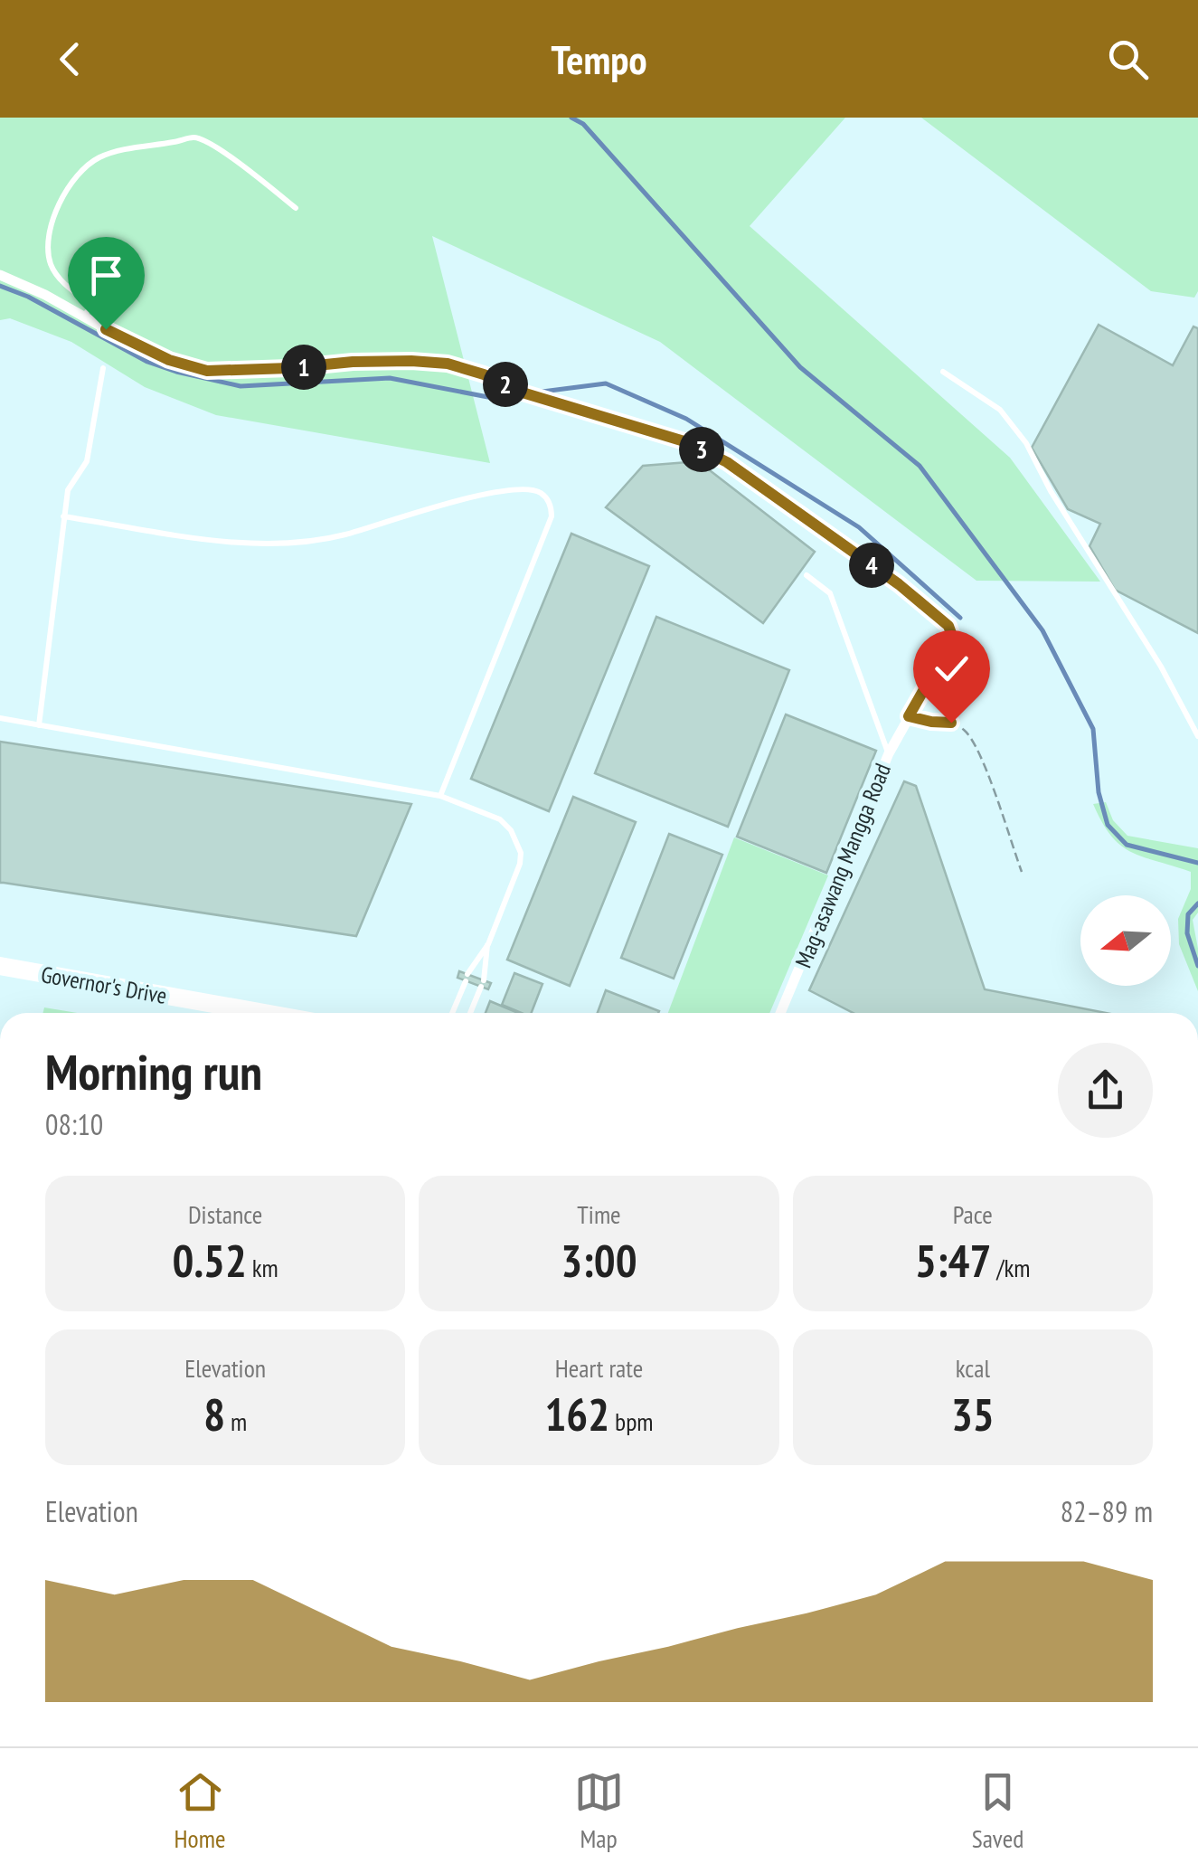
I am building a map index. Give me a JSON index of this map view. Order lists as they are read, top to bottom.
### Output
{
  "streets": {
    "highway": ["Governor's Drive"],
    "street": ["Mag-asawang Mangga Road"]
  },
  "north": "left",
  "page": {
    "header": "Tempo",
    "pins": [
      "1",
      "2",
      "3",
      "4"
    ],
    "heading": ["Morning run", "08:10"],
    "stats": [
      ["Distance", "0.52 km"],
      ["Time", "3:00"],
      ["Pace", "5:47 /km"],
      ["Elevation", "8 m"],
      ["Heart rate", "162 bpm"],
      ["kcal", "35"]
    ],
    "chart": ["Elevation", "82–89 m"],
    "tabs": ["Home", "Map", "Saved"]
  }
}
